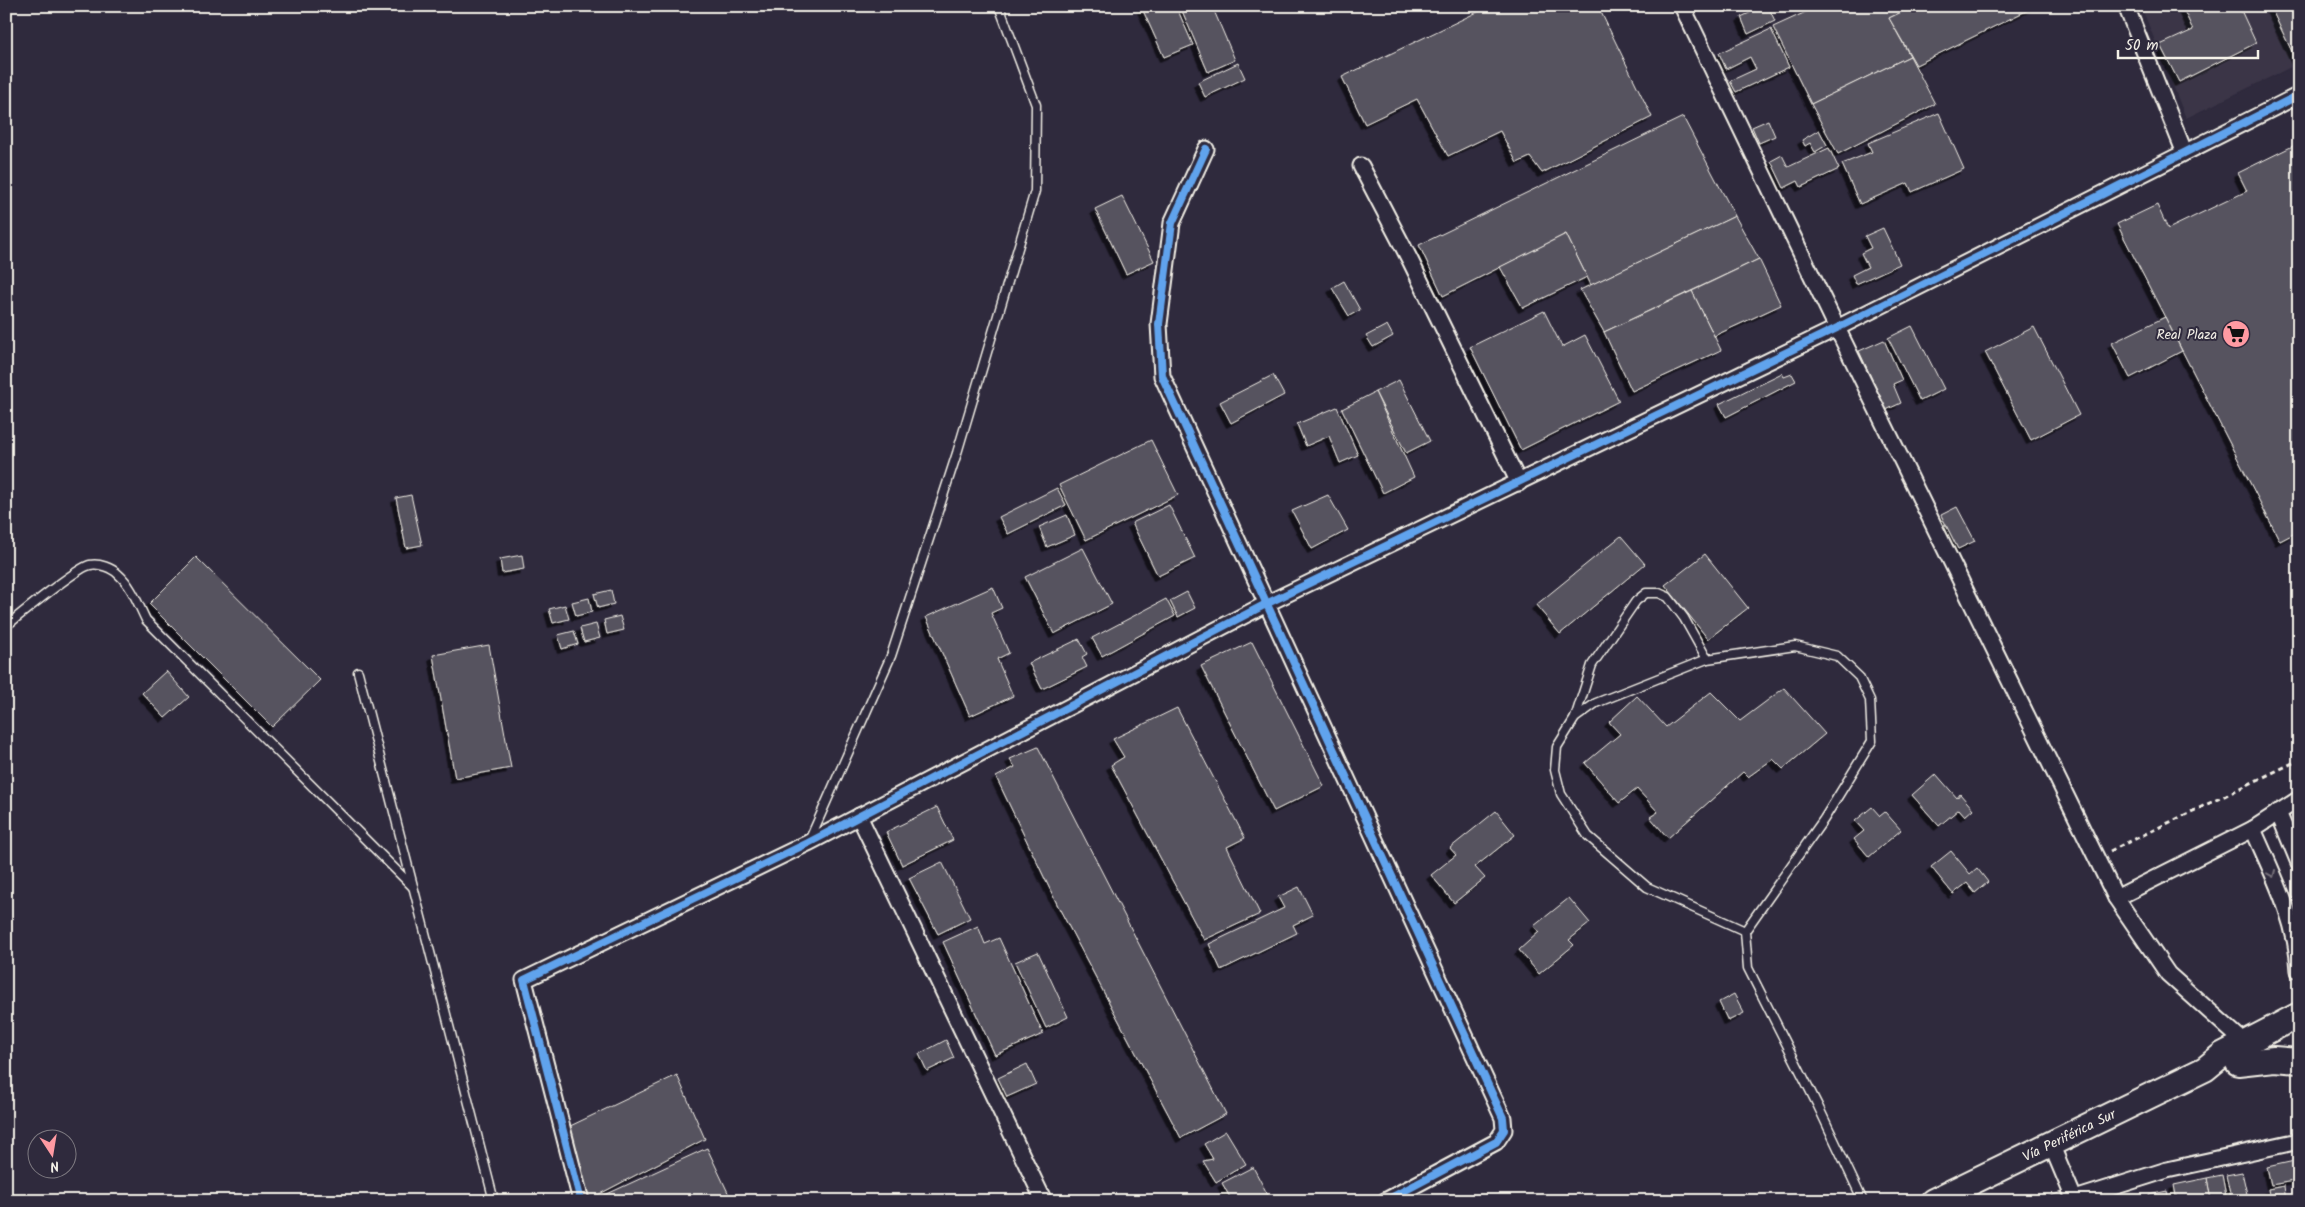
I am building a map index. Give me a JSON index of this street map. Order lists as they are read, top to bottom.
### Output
{
  "streets": {
    "highway": ["Vía Periférica Sur"]
  },
  "places": {
    "supermarket": ["Real Plaza"]
  },
  "scale_bar": "50 m",
  "north": "bottom"
}
